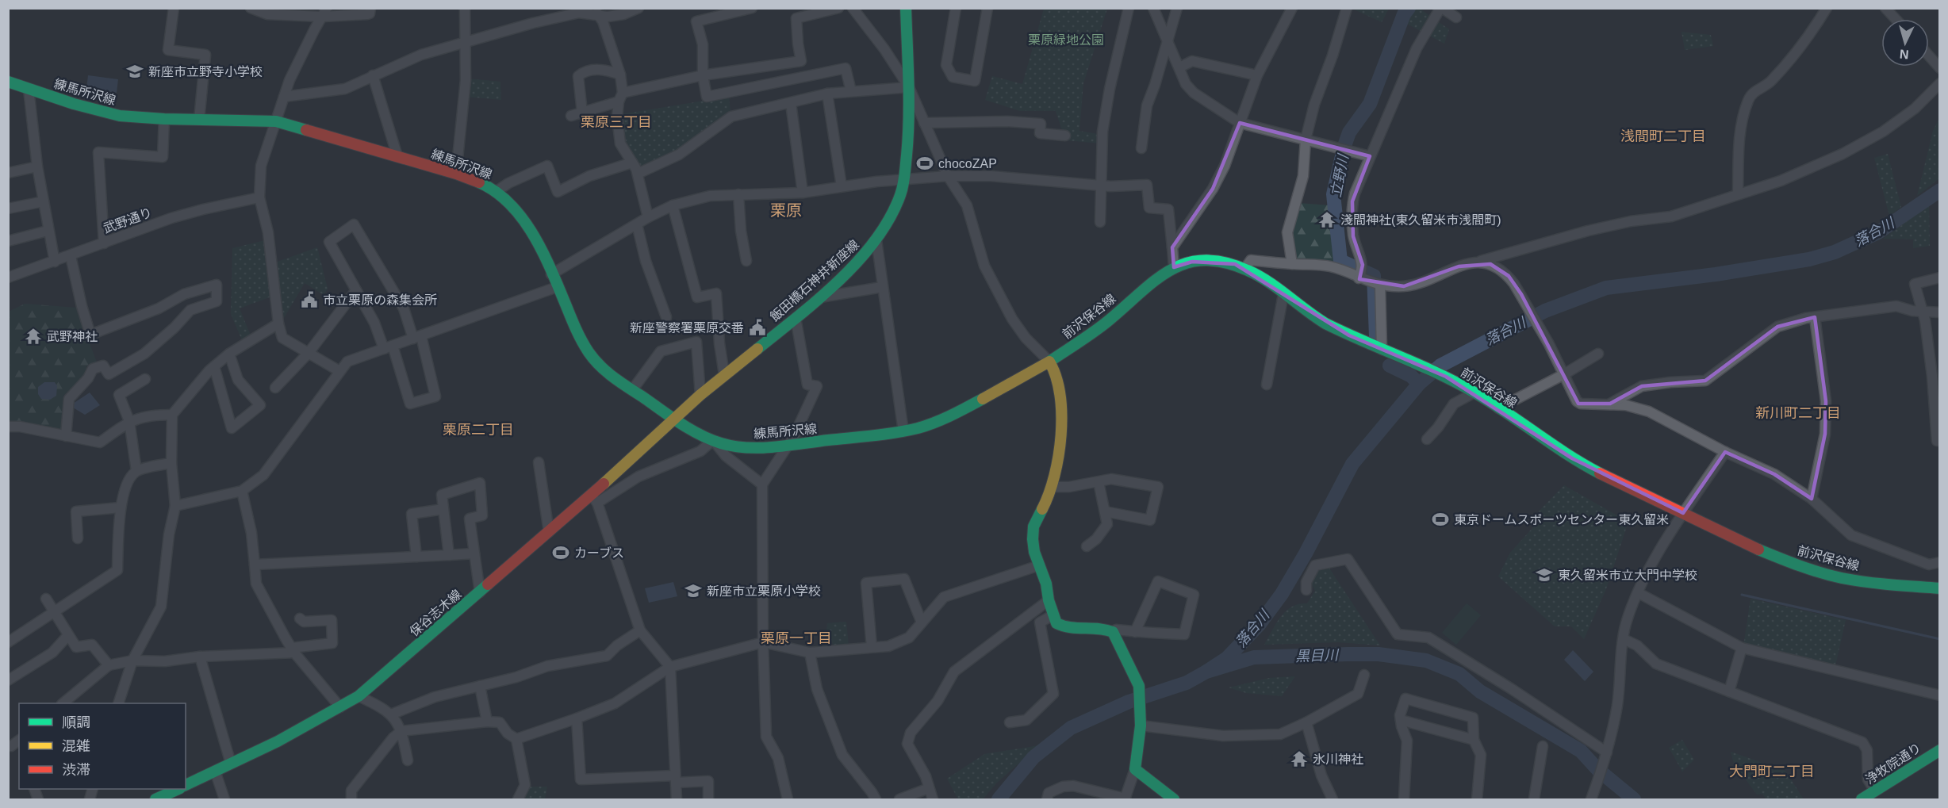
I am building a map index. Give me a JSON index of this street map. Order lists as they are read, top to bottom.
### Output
{
  "streets": {
    "main road": [
      "練馬所沢線",
      "飯田橋石神井新座線",
      "前沢保谷線",
      "保谷志木線",
      "浄牧院通り"
    ],
    "street": ["武野通り"]
  },
  "crossings": [
    ["練馬所沢線", "飯田橋石神井新座線"],
    ["練馬所沢線", "前沢保谷線"],
    ["練馬所沢線", "保谷志木線"],
    ["飯田橋石神井新座線", "保谷志木線"]
  ],
  "districts": [
    "栗原三丁目",
    "浅間町二丁目",
    "栗原",
    "新川町二丁目",
    "栗原二丁目",
    "栗原一丁目",
    "大門町二丁目"
  ],
  "water": ["立野川", "落合川", "黒目川"],
  "parks": ["栗原緑地公園"],
  "places": {
    "school or university": ["新座市立野寺小学校", "東久留米市立大門中学校", "新座市立栗原小学校"],
    "sports": ["chocoZAP", "東京ドームスポーツセンター東久留米", "カーブス"],
    "temple": ["淺間神社(東久留米市浅間町)", "武野神社", "氷川神社"],
    "public building": ["市立栗原の森集会所", "新座警察署栗原交番"]
  },
  "legend": ["順調", "混雑", "渋滞"],
  "north": "bottom"
}
